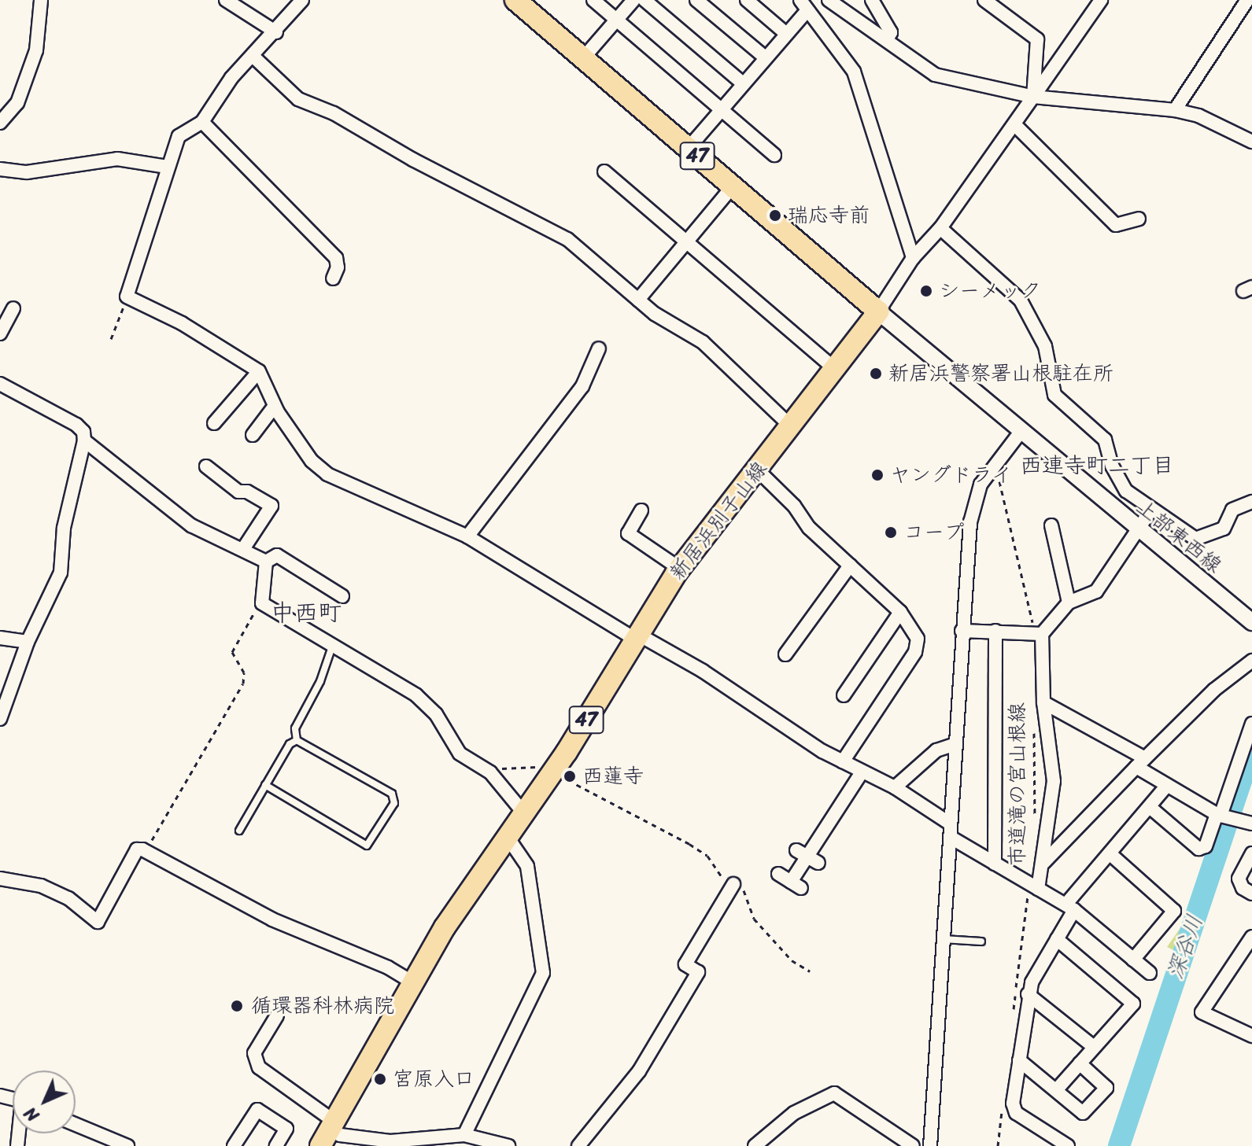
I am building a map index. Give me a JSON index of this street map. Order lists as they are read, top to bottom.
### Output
{
  "streets": {
    "main road": ["47", "新居浜別子山線"],
    "street": ["上部東西線"],
    "path": ["市道滝の宮山根線"]
  },
  "crossings": [
    ["47", "新居浜別子山線"],
    ["47", "上部東西線"],
    ["新居浜別子山線", "上部東西線"]
  ],
  "districts": ["西連寺町二丁目", "中西町"],
  "water": ["深谷川"],
  "places": [
    "瑞応寺前",
    "シーメック",
    "新居浜警察署山根駐在所",
    "ヤングドライ",
    "コープ",
    "西蓮寺",
    "循環器科林病院",
    "宮原入口"
  ],
  "north": "bottom left"
}
